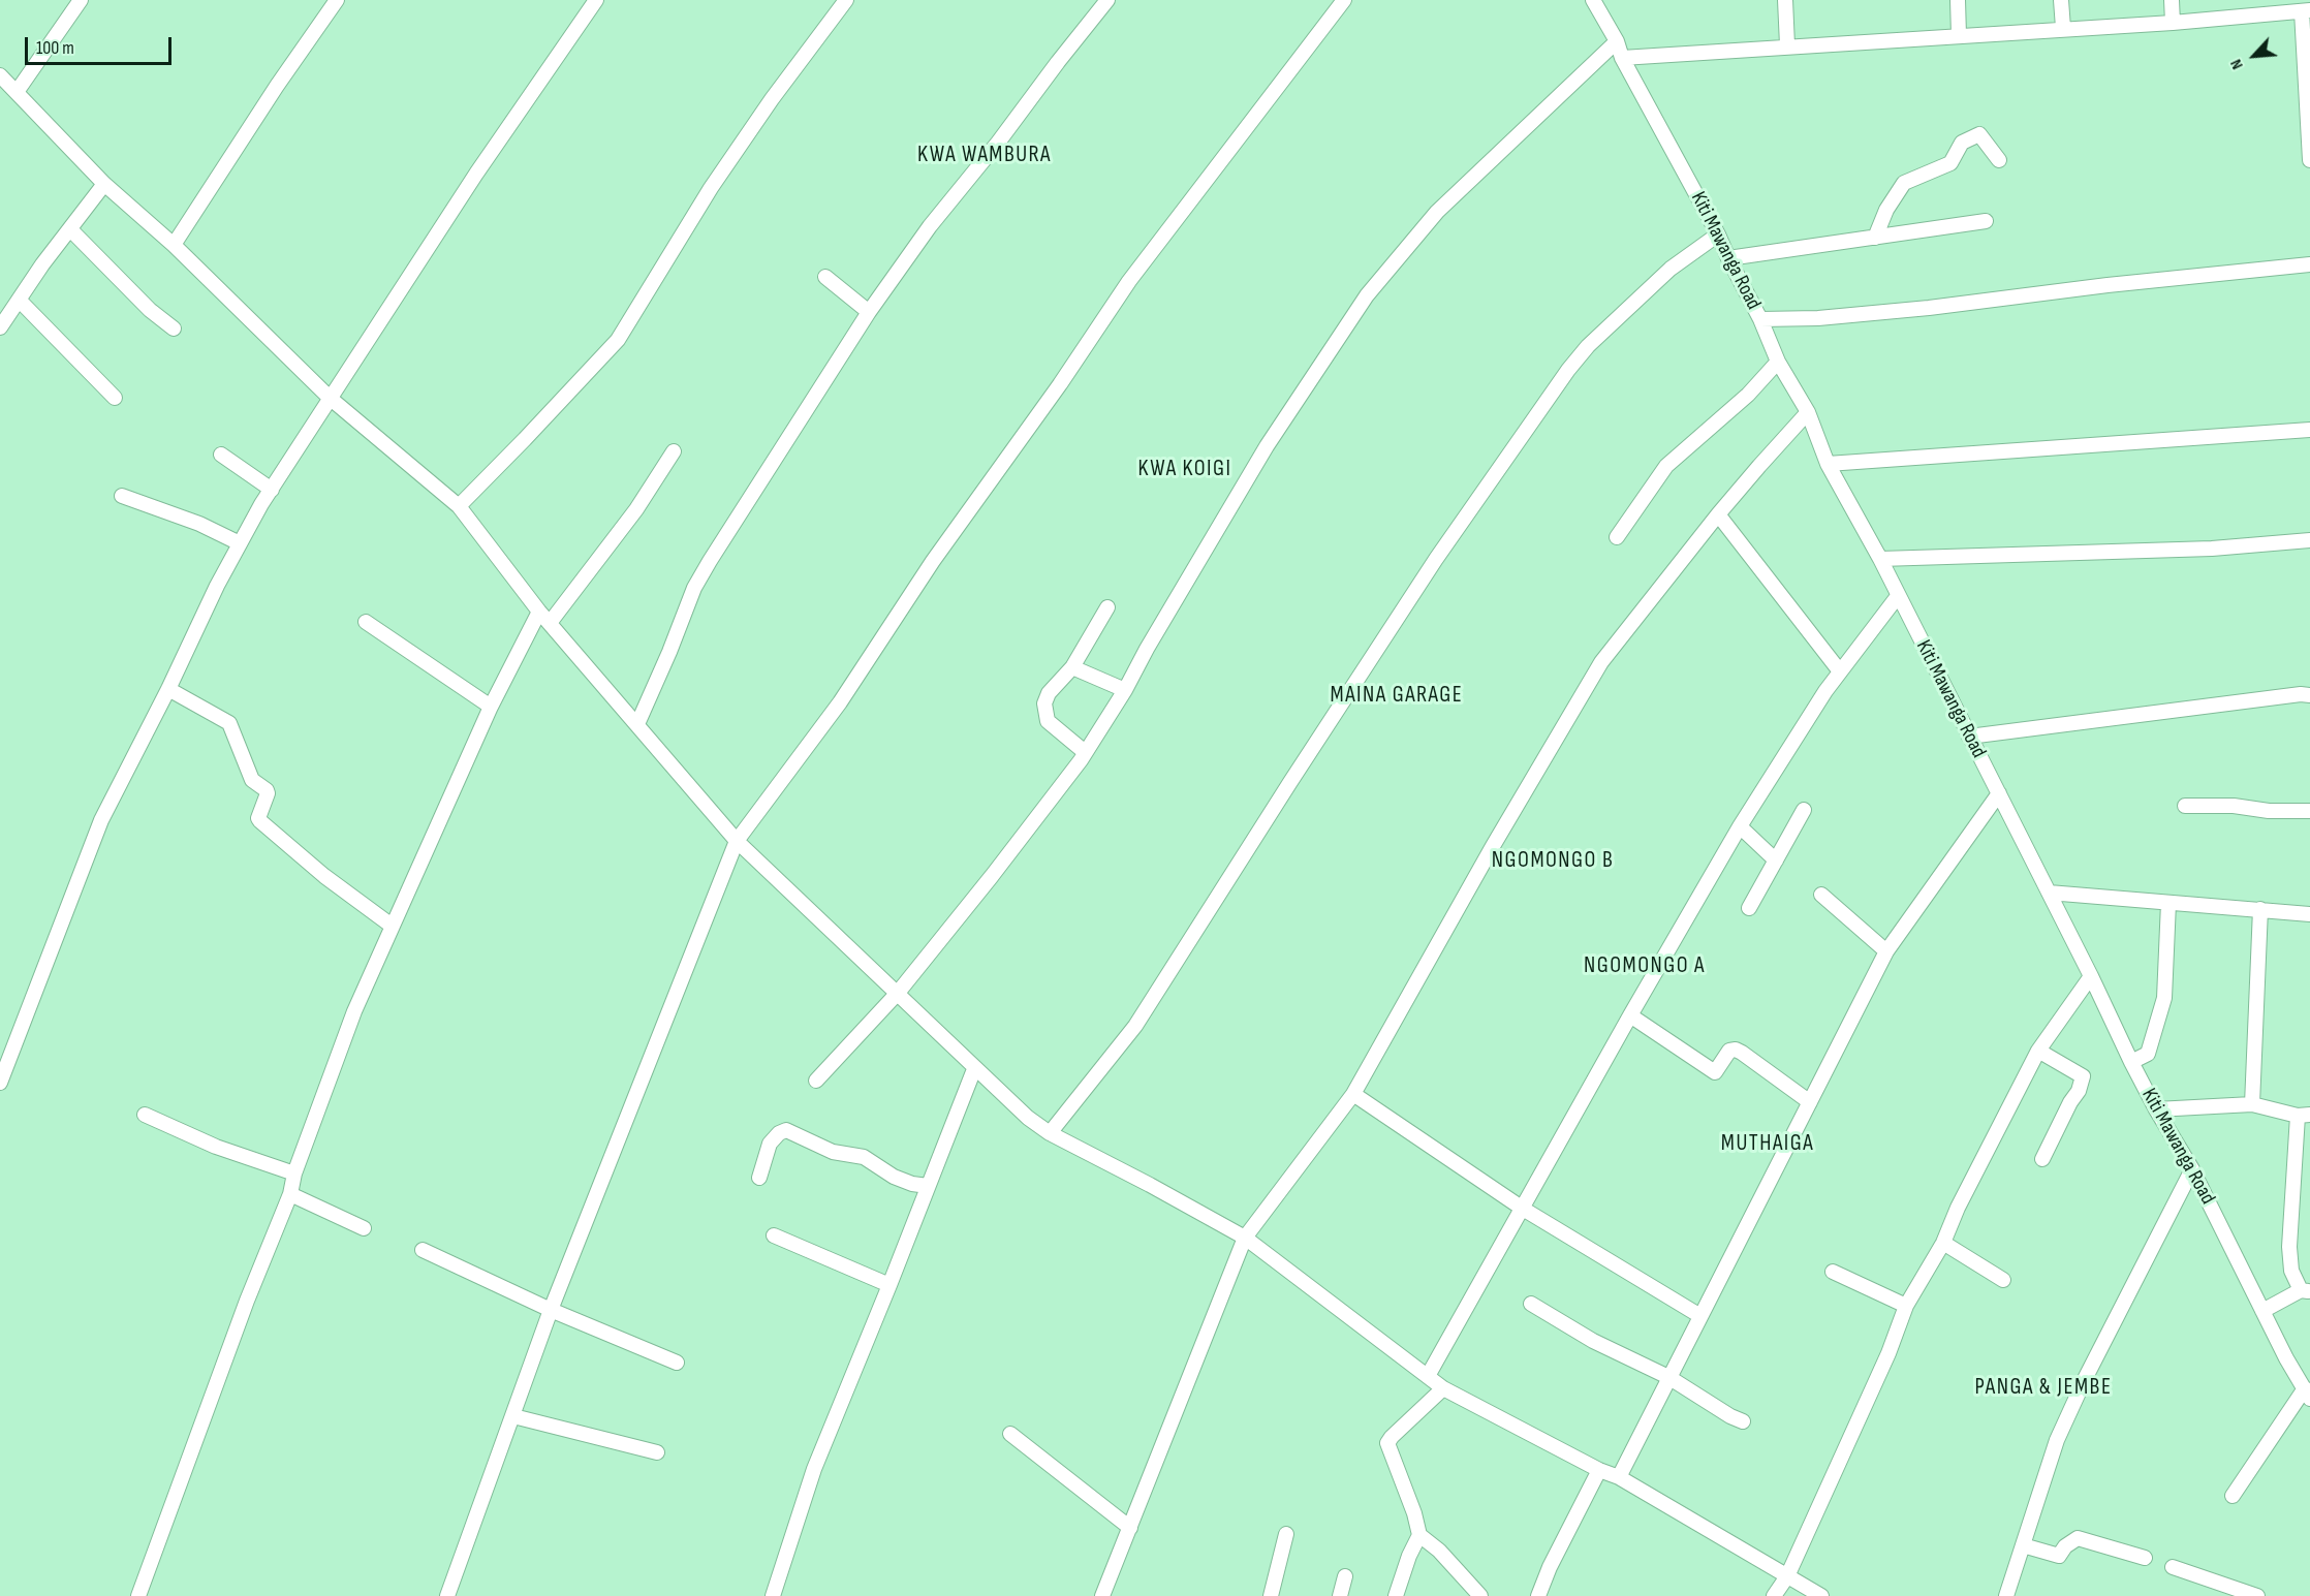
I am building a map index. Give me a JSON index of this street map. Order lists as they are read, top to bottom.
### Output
{
  "streets": {
    "street": ["Kiti Mawanga Road"]
  },
  "districts": [
    "KWA WAMBURA",
    "KWA KOIGI",
    "MAINA GARAGE",
    "NGOMONGO B",
    "NGOMONGO A",
    "MUTHAIGA",
    "PANGA & JEMBE"
  ],
  "scale_bar": "100 m",
  "north": "bottom left"
}
